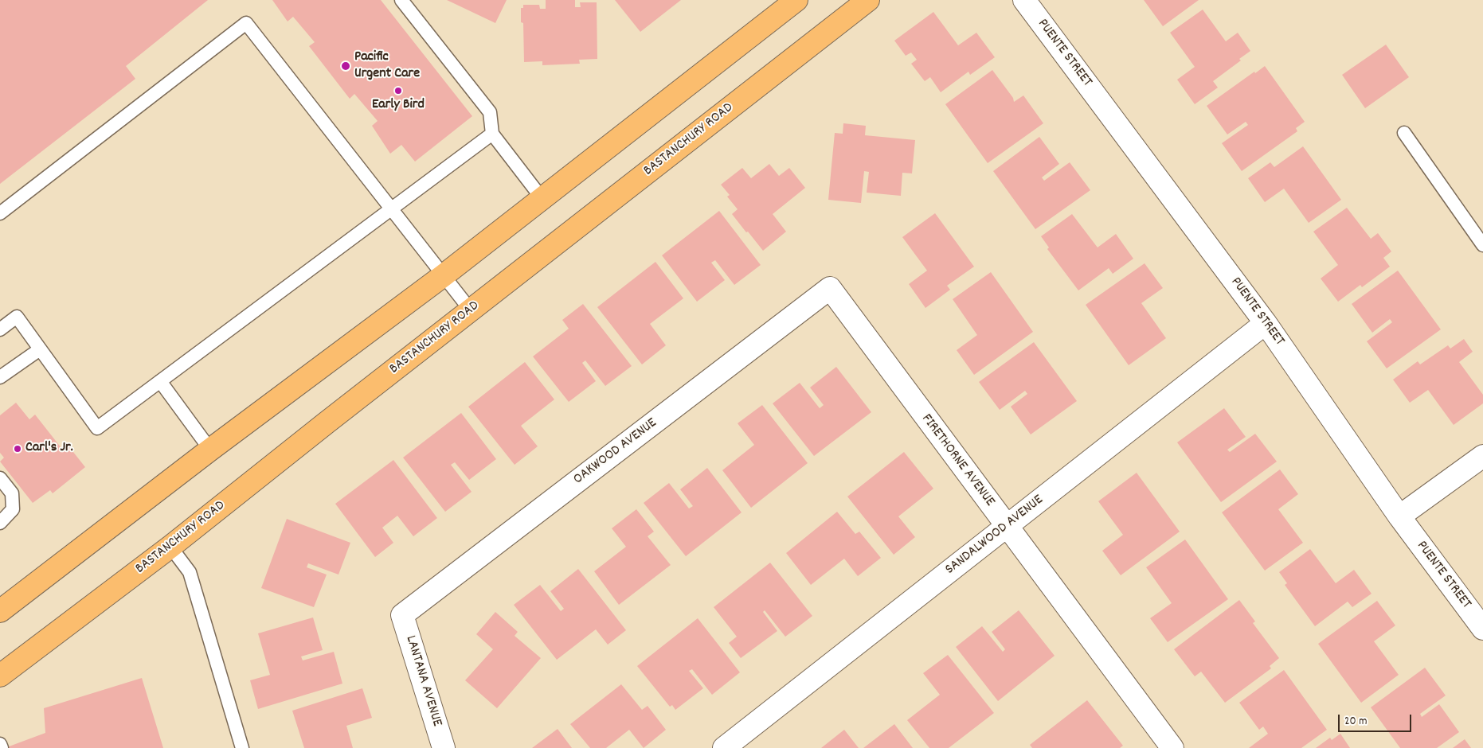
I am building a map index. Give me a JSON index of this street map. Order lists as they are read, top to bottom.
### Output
{
  "streets": {
    "main road": ["BASTANCHURY ROAD"],
    "street": [
      "PUENTE STREET",
      "OAKWOOD AVENUE",
      "FIRETHORNE AVENUE",
      "SANDALWOOD AVENUE",
      "LANTANA AVENUE"
    ]
  },
  "crossings": [
    ["PUENTE STREET", "SANDALWOOD AVENUE"],
    ["OAKWOOD AVENUE", "FIRETHORNE AVENUE"],
    ["OAKWOOD AVENUE", "LANTANA AVENUE"],
    ["FIRETHORNE AVENUE", "SANDALWOOD AVENUE"]
  ],
  "places": ["Pacific Urgent Care", "Early Bird", "Carl's Jr."],
  "scale_bar": "20 m"
}
